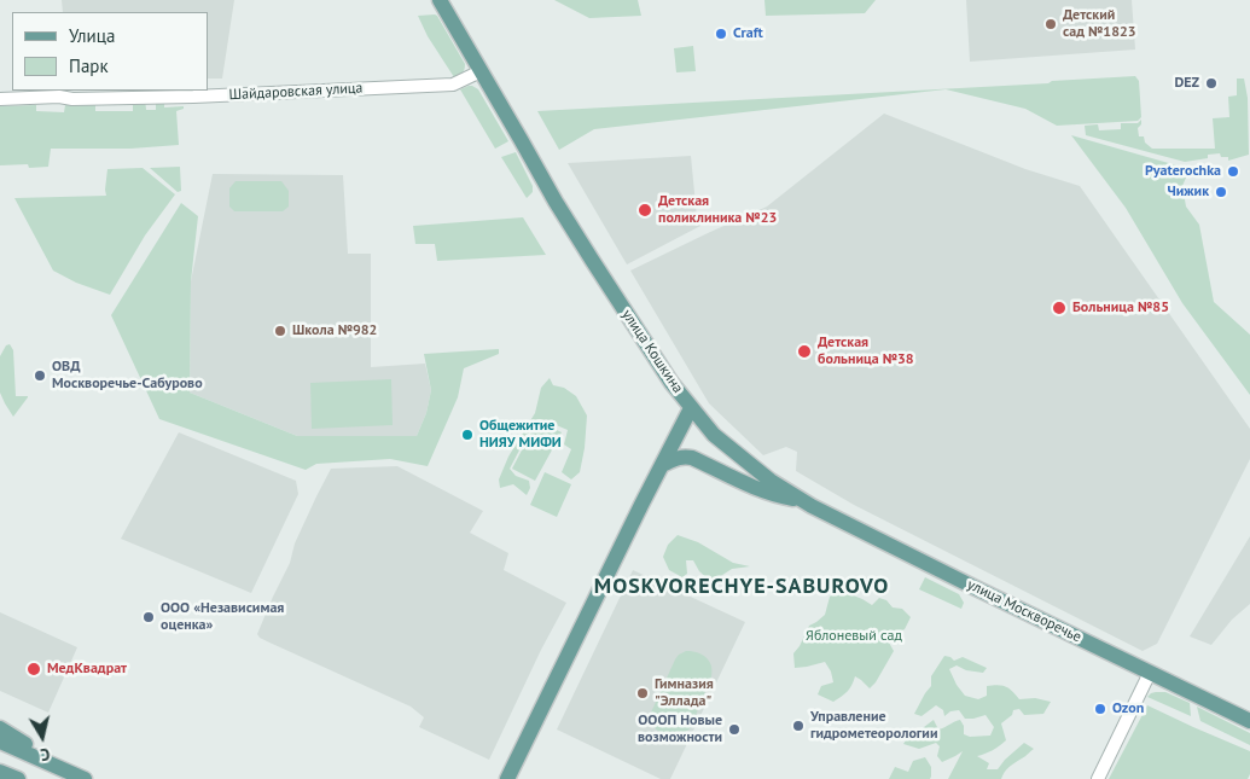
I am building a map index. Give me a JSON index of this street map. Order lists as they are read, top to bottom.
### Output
{
  "streets": {
    "main road": ["улица Кошкина", "улица Москворечье"],
    "street": ["Шайдаровская улица"]
  },
  "crossings": [
    ["Шайдаровская улица", "улица Кошкина"],
    ["улица Кошкина", "улица Москворечье"]
  ],
  "districts": ["MOSKVORECHYE-SABUROVO"],
  "parks": ["Яблоневый сад"],
  "places": [
    "Детский сад №1823",
    "Craft",
    "DEZ",
    "Pyaterochka",
    "Чижик",
    "Детская поликлиника №23",
    "Больница №85",
    "Школа №982",
    "Детская больница №38",
    "ОВД Москворечье-Сабурово",
    "Общежитие НИЯУ МИФИ",
    "ООО «Независимая оценка»",
    "МедКвадрат",
    "Гимназия \"Эллада\"",
    "Ozon",
    "Управление гидрометеорологии",
    "ОООП Новые возможности"
  ],
  "legend": ["Улица", "Парк"],
  "north": "bottom"
}
